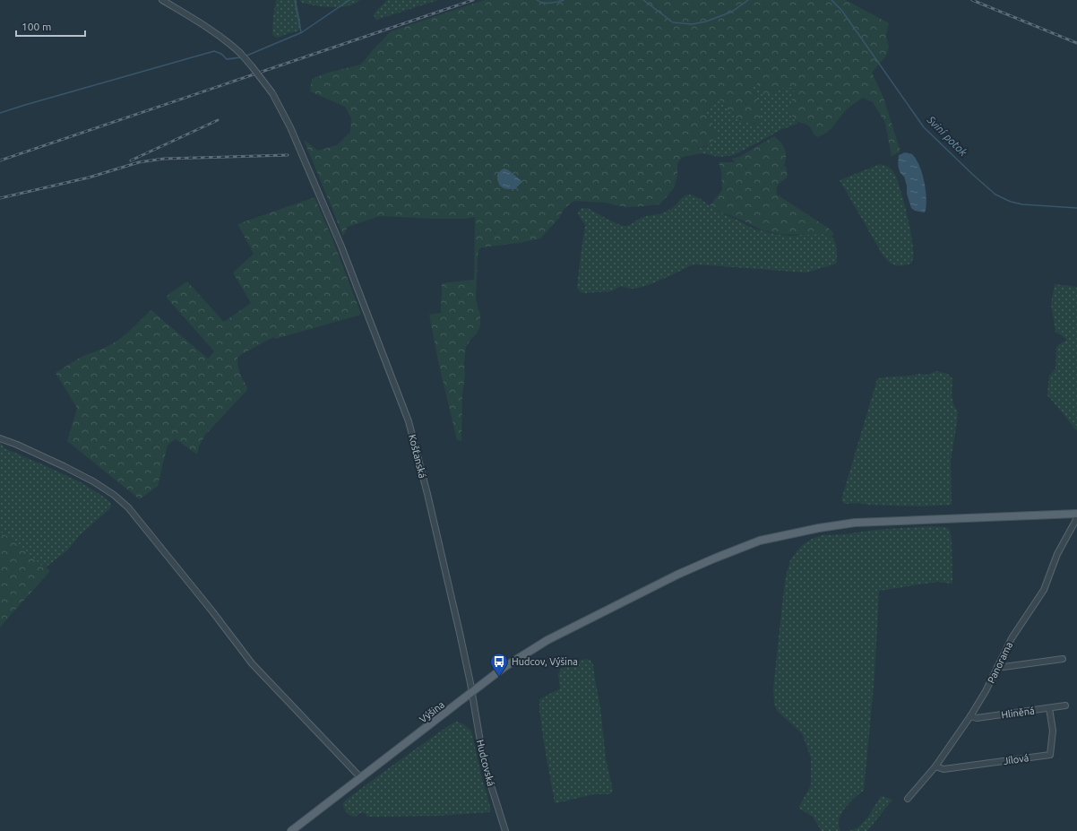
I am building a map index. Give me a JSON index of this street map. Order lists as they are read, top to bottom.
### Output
{
  "streets": {
    "main road": ["Výšina"],
    "street": [
      "Košťanská",
      "Panorama",
      "Hliněná",
      "Jílová",
      "Hudcovská"
    ]
  },
  "crossings": [
    ["Košťanská", "Výšina"],
    ["Košťanská", "Hudcovská"],
    ["Panorama", "Hliněná"],
    ["Panorama", "Jílová"],
    ["Výšina", "Hudcovská"],
    ["Hliněná", "Jílová"]
  ],
  "water": ["Sviní potok"],
  "places": {
    "bus stop": ["Hudcov, Výšina"]
  },
  "scale_bar": "100 m"
}
